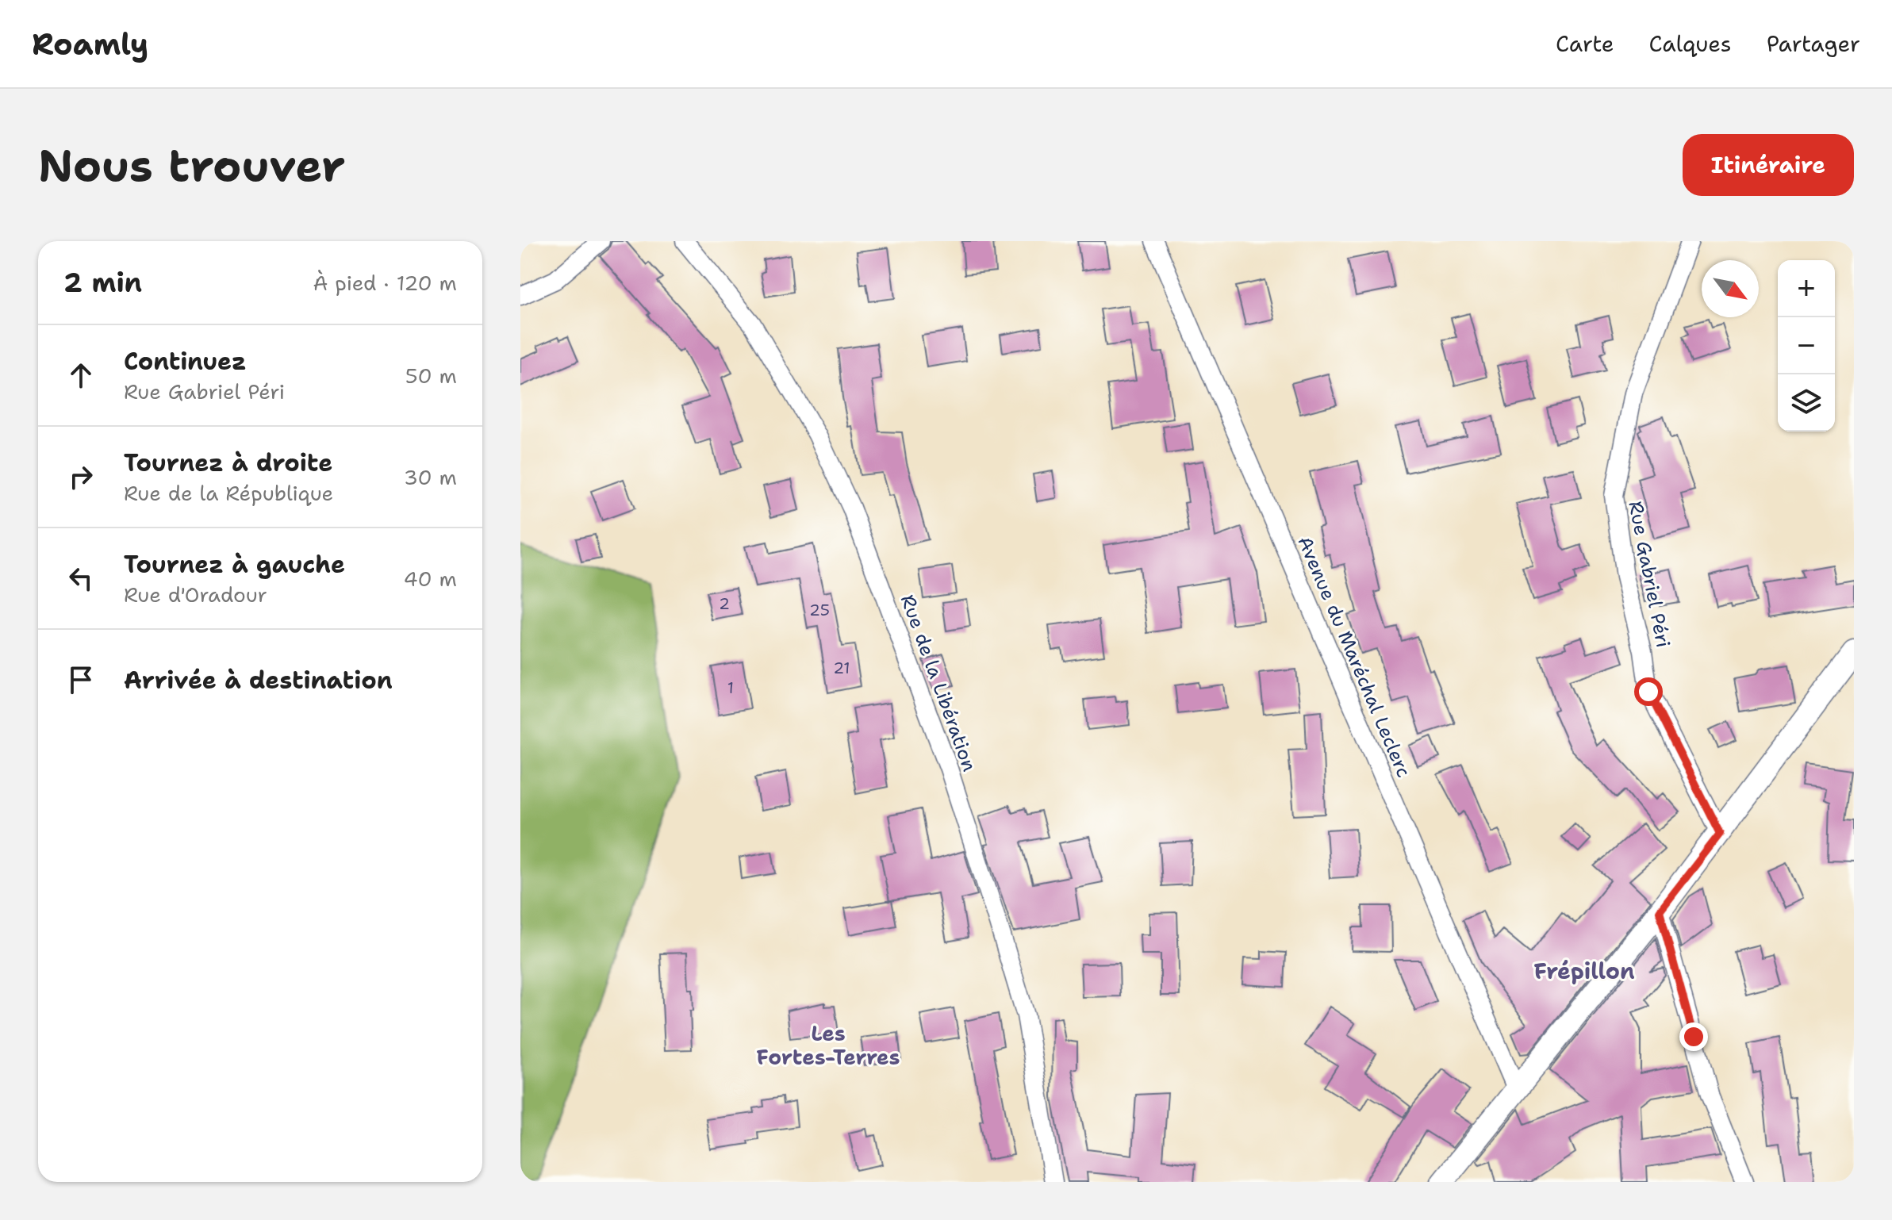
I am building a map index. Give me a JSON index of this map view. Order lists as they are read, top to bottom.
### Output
{
  "streets": {
    "street": ["Rue Gabriel Péri", "Avenue du Maréchal Leclerc", "Rue de la Libération"]
  },
  "districts": ["Frépillon", "Les Fortes-Terres"],
  "house_numbers": [
    "2",
    "25",
    "21",
    "1"
  ],
  "north": "bottom right",
  "page": {
    "header": "Roamly",
    "nav": ["Carte", "Calques", "Partager"],
    "buttons": "Itinéraire",
    "title": "Nous trouver",
    "heading": ["2 min", "À pied · 120 m"],
    "map_buttons": ["+", "−"],
    "list": [
      ["Continuez", "Rue Gabriel Péri", "50 m"],
      ["Tournez à droite", "Rue de la République", "30 m"],
      ["Tournez à gauche", "Rue d'Oradour", "40 m"],
      "Arrivée à destination"
    ]
  }
}
